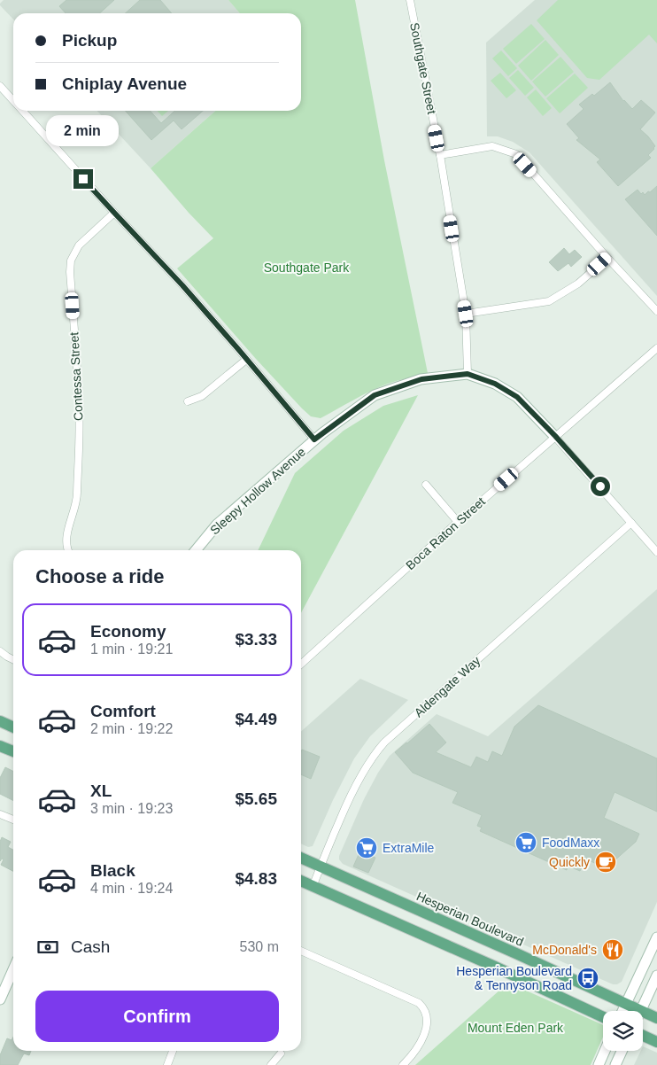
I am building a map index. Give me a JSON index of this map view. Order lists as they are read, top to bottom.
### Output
{
  "streets": {
    "main road": ["Hesperian Boulevard"],
    "street": [
      "Southgate Street",
      "Contessa Street",
      "Sleepy Hollow Avenue",
      "Boca Raton Street",
      "Aldengate Way"
    ]
  },
  "crossings": [
    ["Southgate Street", "Sleepy Hollow Avenue"],
    ["Sleepy Hollow Avenue", "Boca Raton Street"],
    ["Aldengate Way", "Hesperian Boulevard"]
  ],
  "parks": ["Southgate Park", "Mount Eden Park"],
  "places": {
    "supermarket": ["FoodMaxx", "ExtraMile"],
    "cafe": ["Quickly"],
    "restaurant": ["McDonald's"],
    "bus stop": ["Hesperian Boulevard & Tennyson Road"]
  },
  "page": {
    "banner": ["Pickup", "Chiplay Avenue"],
    "bubble": "2 min",
    "heading": "Choose a ride",
    "list": [
      {
        "name": "Economy",
        "note": "1 min · 19:21",
        "value": "$3.33"
      },
      {
        "name": "Comfort",
        "note": "2 min · 19:22",
        "value": "$4.49"
      },
      {
        "name": "XL",
        "note": "3 min · 19:23",
        "value": "$5.65"
      },
      {
        "name": "Black",
        "note": "4 min · 19:24",
        "value": "$4.83"
      }
    ],
    "pay": ["Cash", "530 m"],
    "buttons": "Confirm"
  }
}
